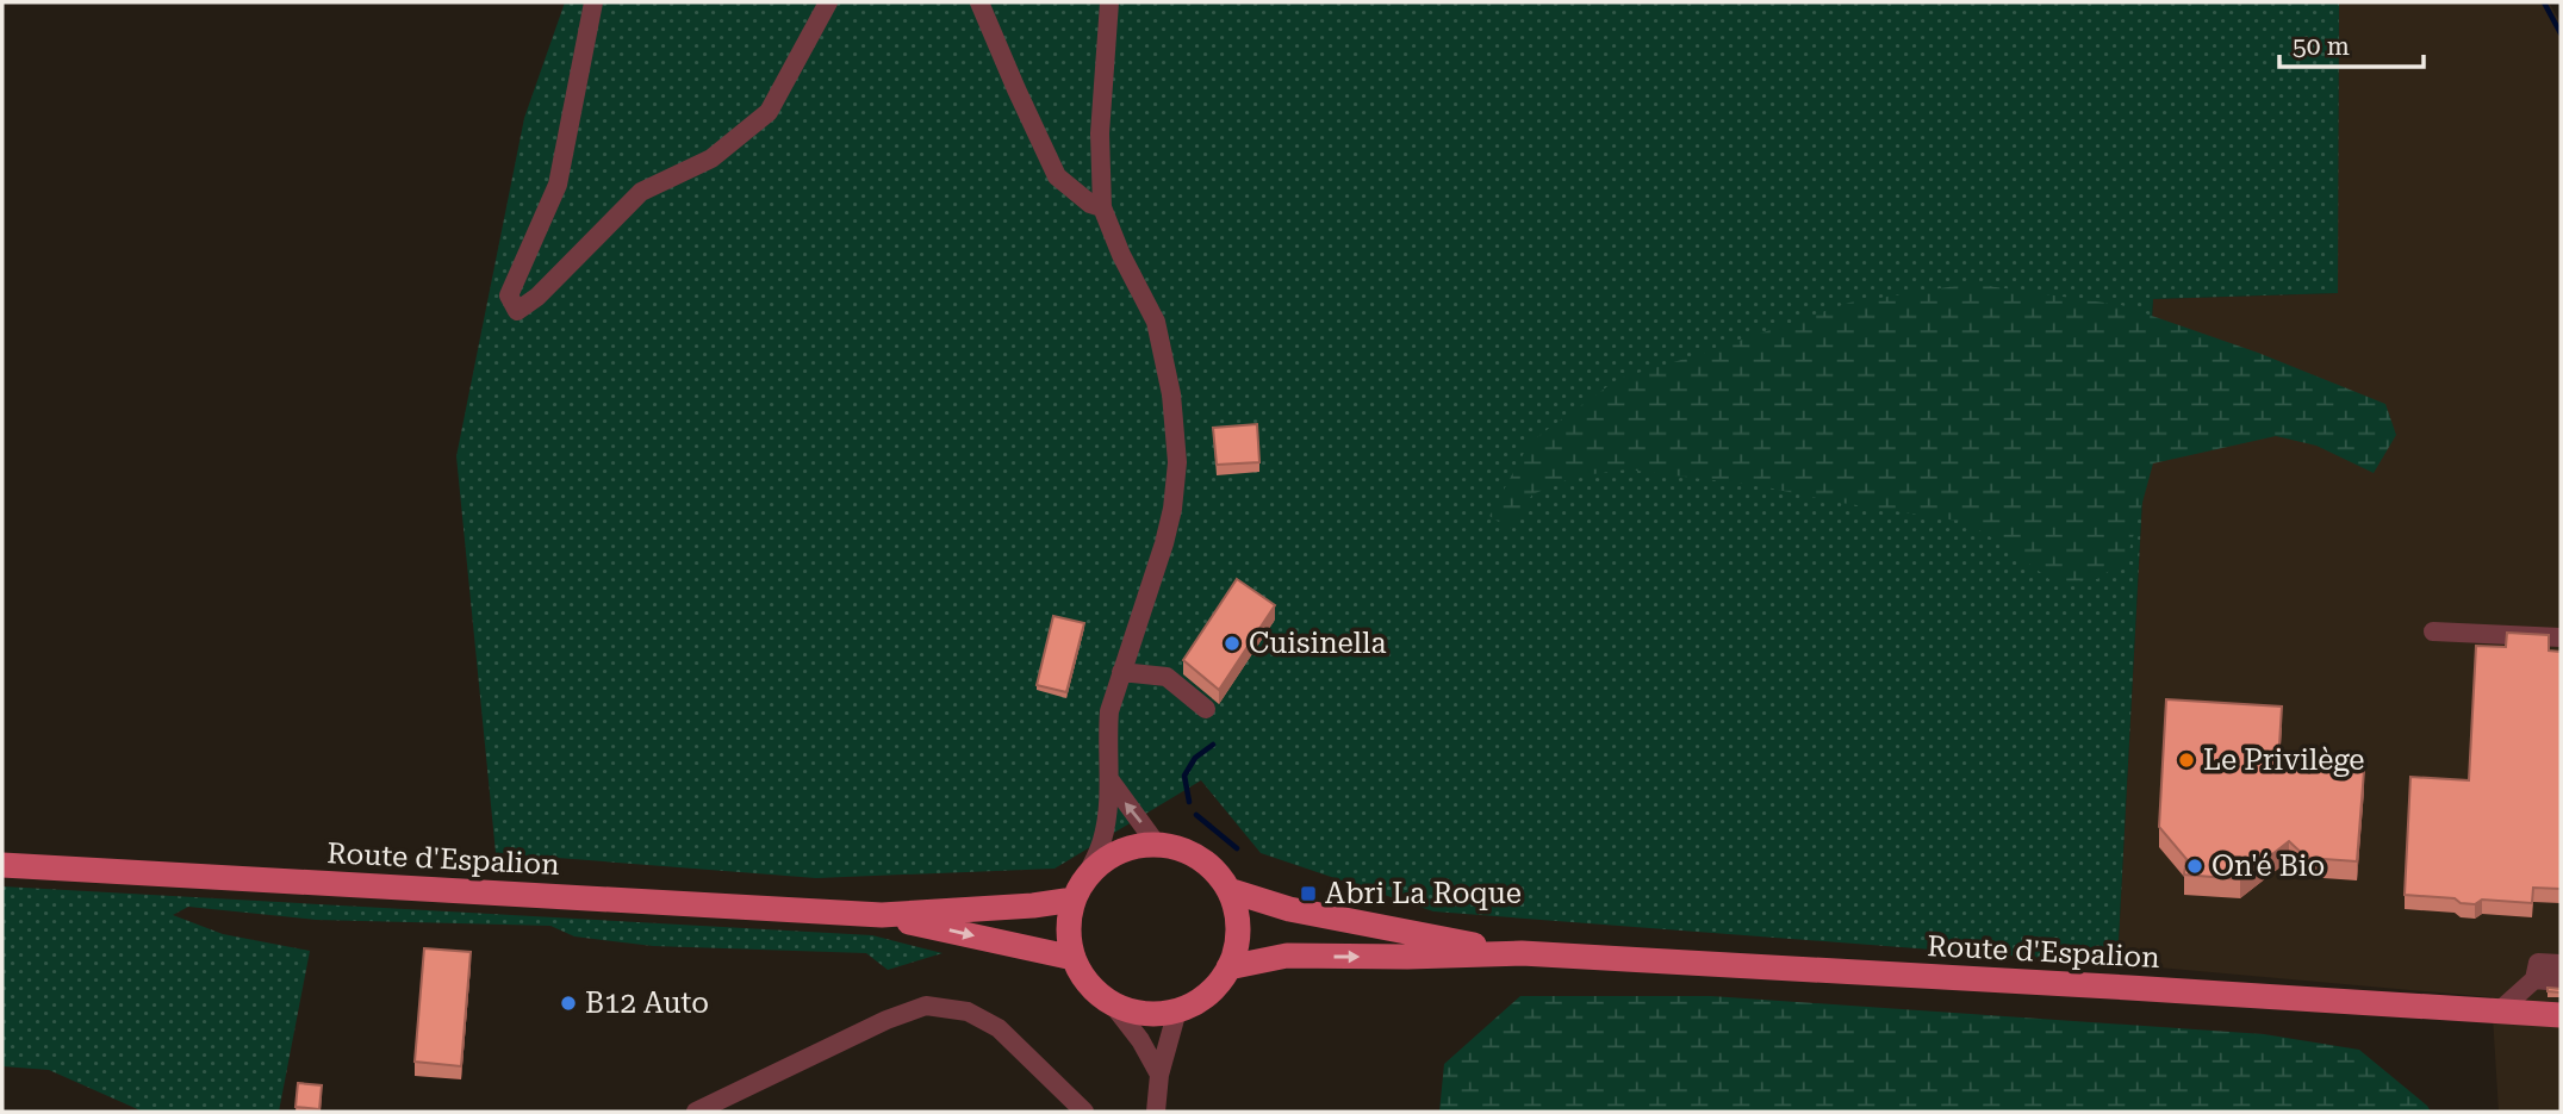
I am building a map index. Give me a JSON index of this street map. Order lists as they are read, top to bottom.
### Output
{
  "streets": {
    "main road": ["Route d'Espalion"]
  },
  "places": {
    "other": [
      "Cuisinella",
      "Le Privilège",
      "On'é Bio",
      "B12 Auto"
    ],
    "transit": ["Abri La Roque"]
  },
  "scale_bar": "50 m"
}
